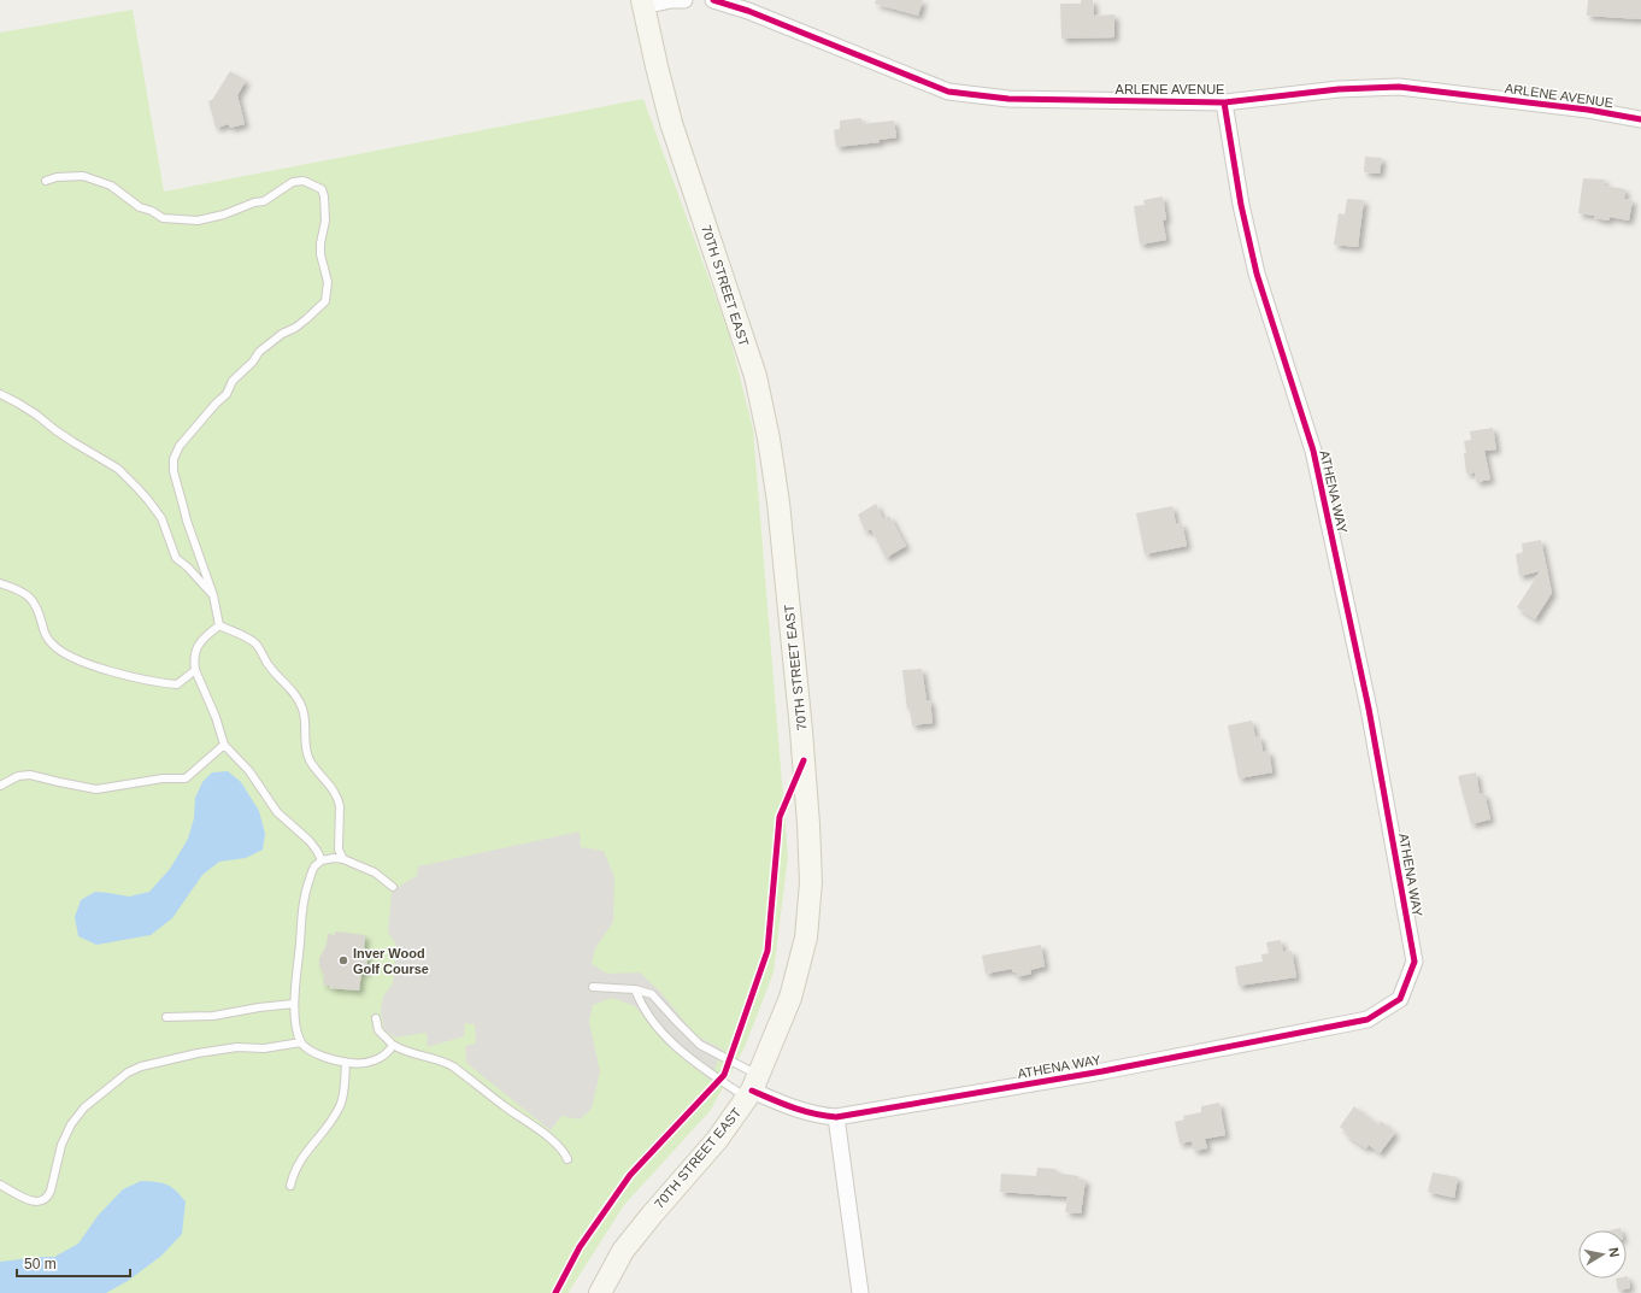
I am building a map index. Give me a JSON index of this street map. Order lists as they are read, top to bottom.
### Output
{
  "streets": {
    "main road": ["70TH STREET EAST"],
    "street": ["ARLENE AVENUE", "ATHENA WAY"]
  },
  "crossings": [
    ["ARLENE AVENUE", "ATHENA WAY"],
    ["70TH STREET EAST", "ATHENA WAY"]
  ],
  "places": ["Inver Wood Golf Course"],
  "scale_bar": "50 m",
  "north": "right"
}
